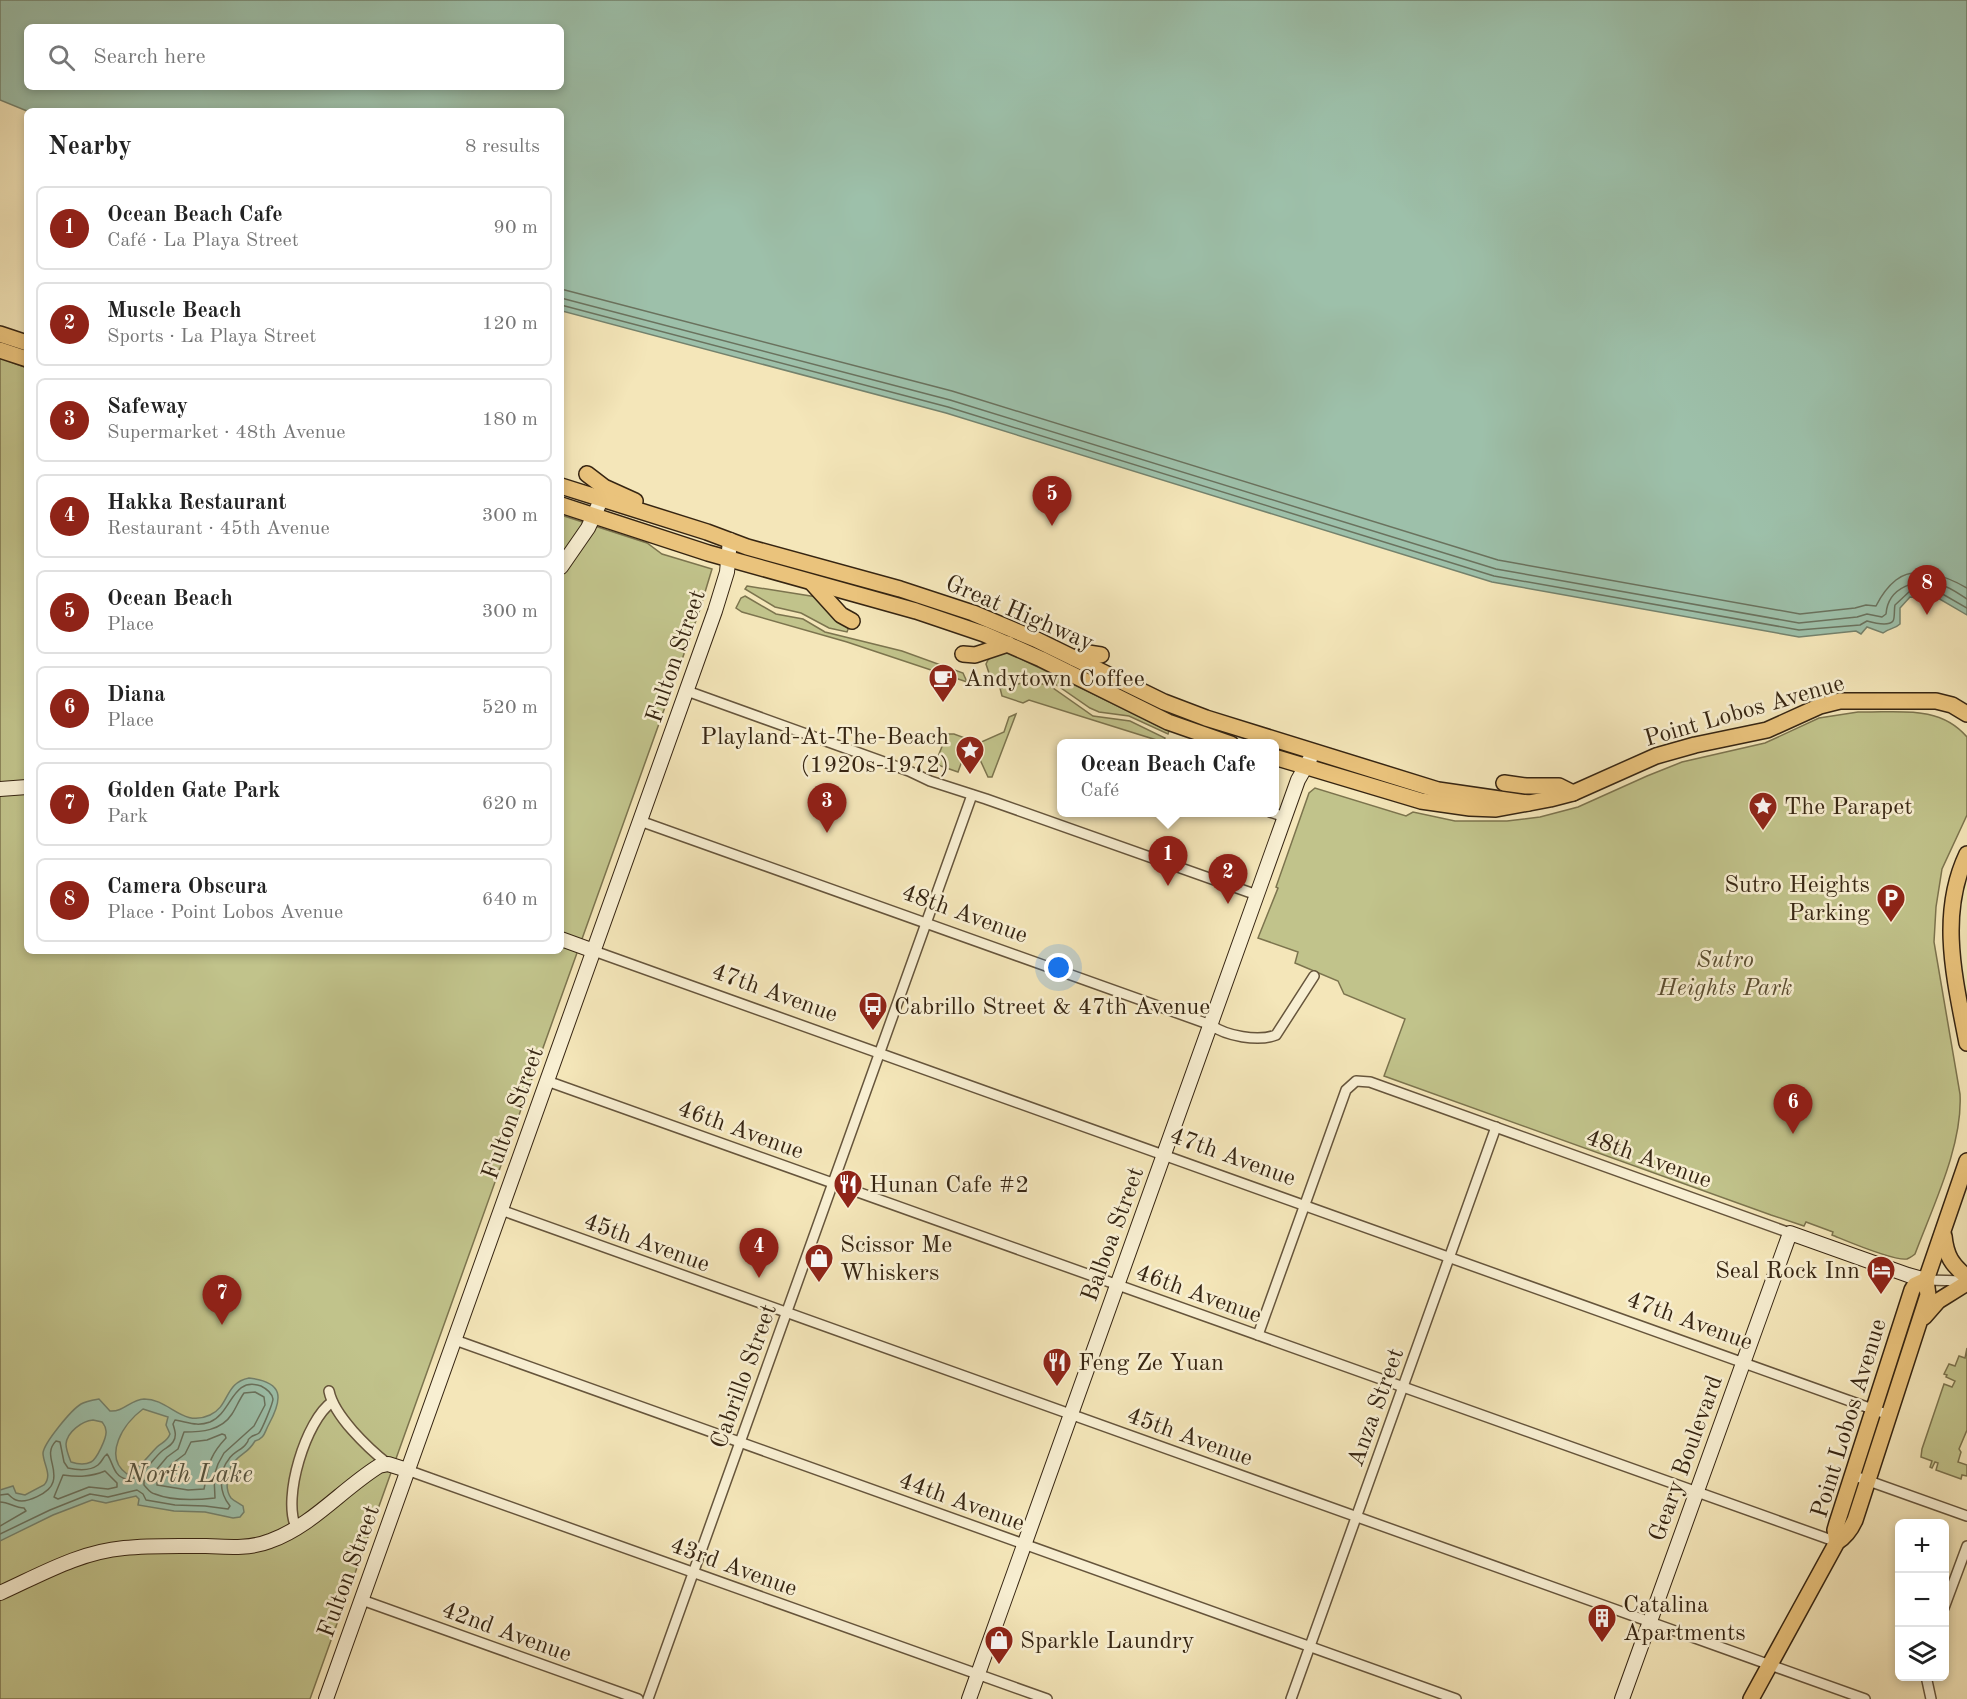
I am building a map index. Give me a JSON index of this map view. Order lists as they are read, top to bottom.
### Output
{
  "streets": {
    "main road": ["Great Highway", "Point Lobos Avenue"],
    "street": [
      "Fulton Street",
      "48th Avenue",
      "47th Avenue",
      "46th Avenue",
      "Balboa Street",
      "45th Avenue",
      "Cabrillo Street",
      "Anza Street",
      "Geary Boulevard",
      "44th Avenue",
      "43rd Avenue",
      "42nd Avenue"
    ]
  },
  "crossings": [
    ["Great Highway", "Fulton Street"],
    ["Great Highway", "Point Lobos Avenue"],
    ["Great Highway", "Balboa Street"],
    ["Fulton Street", "48th Avenue"],
    ["Fulton Street", "47th Avenue"],
    ["Fulton Street", "46th Avenue"],
    ["Fulton Street", "45th Avenue"],
    ["Fulton Street", "44th Avenue"],
    ["Fulton Street", "43rd Avenue"],
    ["Fulton Street", "42nd Avenue"],
    ["Point Lobos Avenue", "48th Avenue"],
    ["Point Lobos Avenue", "47th Avenue"],
    ["Point Lobos Avenue", "46th Avenue"],
    ["Point Lobos Avenue", "45th Avenue"],
    ["48th Avenue", "47th Avenue"],
    ["48th Avenue", "Balboa Street"],
    ["48th Avenue", "Cabrillo Street"],
    ["48th Avenue", "Anza Street"],
    ["48th Avenue", "Geary Boulevard"],
    ["47th Avenue", "Balboa Street"],
    ["47th Avenue", "Cabrillo Street"],
    ["47th Avenue", "Anza Street"],
    ["47th Avenue", "Geary Boulevard"],
    ["46th Avenue", "Balboa Street"],
    ["46th Avenue", "Cabrillo Street"],
    ["46th Avenue", "Anza Street"],
    ["46th Avenue", "Geary Boulevard"],
    ["Balboa Street", "45th Avenue"],
    ["Balboa Street", "44th Avenue"],
    ["Balboa Street", "43rd Avenue"],
    ["45th Avenue", "Cabrillo Street"],
    ["45th Avenue", "Anza Street"],
    ["45th Avenue", "Geary Boulevard"],
    ["Cabrillo Street", "44th Avenue"],
    ["Cabrillo Street", "43rd Avenue"],
    ["Anza Street", "44th Avenue"]
  ],
  "water": ["North Lake"],
  "parks": ["Sutro Heights Park"],
  "places": {
    "cafe": ["Andytown Coffee"],
    "place": ["Playland-At-The-Beach (1920s-1972)", "The Parapet"],
    "parking": ["Sutro Heights Parking"],
    "bus stop": ["Cabrillo Street & 47th Avenue"],
    "restaurant": ["Hunan Cafe #2", "Feng Ze Yuan"],
    "shop": ["Scissor Me Whiskers", "Sparkle Laundry"],
    "hotel": ["Seal Rock Inn"],
    "building": ["Catalina Apartments"]
  },
  "page": {
    "search": "Search here",
    "heading": ["Nearby", "8 results"],
    "list": [
      {
        "mark": "1",
        "name": "Ocean Beach Cafe",
        "note": "Café · La Playa Street",
        "value": "90 m"
      },
      {
        "mark": "2",
        "name": "Muscle Beach",
        "note": "Sports · La Playa Street",
        "value": "120 m"
      },
      {
        "mark": "3",
        "name": "Safeway",
        "note": "Supermarket · 48th Avenue",
        "value": "180 m"
      },
      {
        "mark": "4",
        "name": "Hakka Restaurant",
        "note": "Restaurant · 45th Avenue",
        "value": "300 m"
      },
      {
        "mark": "5",
        "name": "Ocean Beach",
        "note": "Place",
        "value": "300 m"
      },
      {
        "mark": "6",
        "name": "Diana",
        "note": "Place",
        "value": "520 m"
      },
      {
        "mark": "7",
        "name": "Golden Gate Park",
        "note": "Park",
        "value": "620 m"
      },
      {
        "mark": "8",
        "name": "Camera Obscura",
        "note": "Place · Point Lobos Avenue",
        "value": "640 m"
      }
    ],
    "pins": [
      "5",
      "8",
      "3",
      "1",
      "2",
      "6",
      "4",
      "7"
    ],
    "popup": ["Ocean Beach Cafe", "Café"],
    "map_buttons": ["+", "−"]
  }
}
